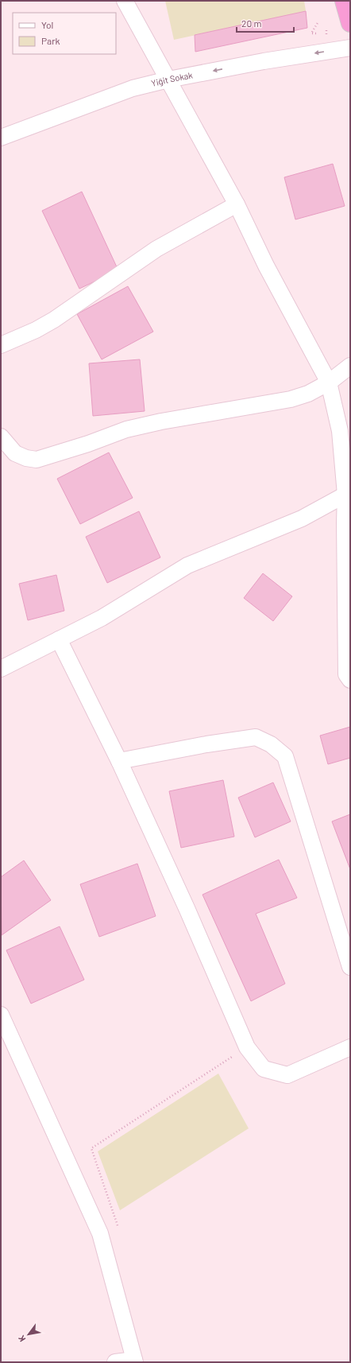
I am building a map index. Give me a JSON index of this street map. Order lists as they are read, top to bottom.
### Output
{
  "streets": {
    "street": ["Yiğit Sokak"]
  },
  "one_way": ["Yiğit Sokak"],
  "legend": ["Yol", "Park"],
  "scale_bar": "20 m",
  "north": "bottom left"
}
